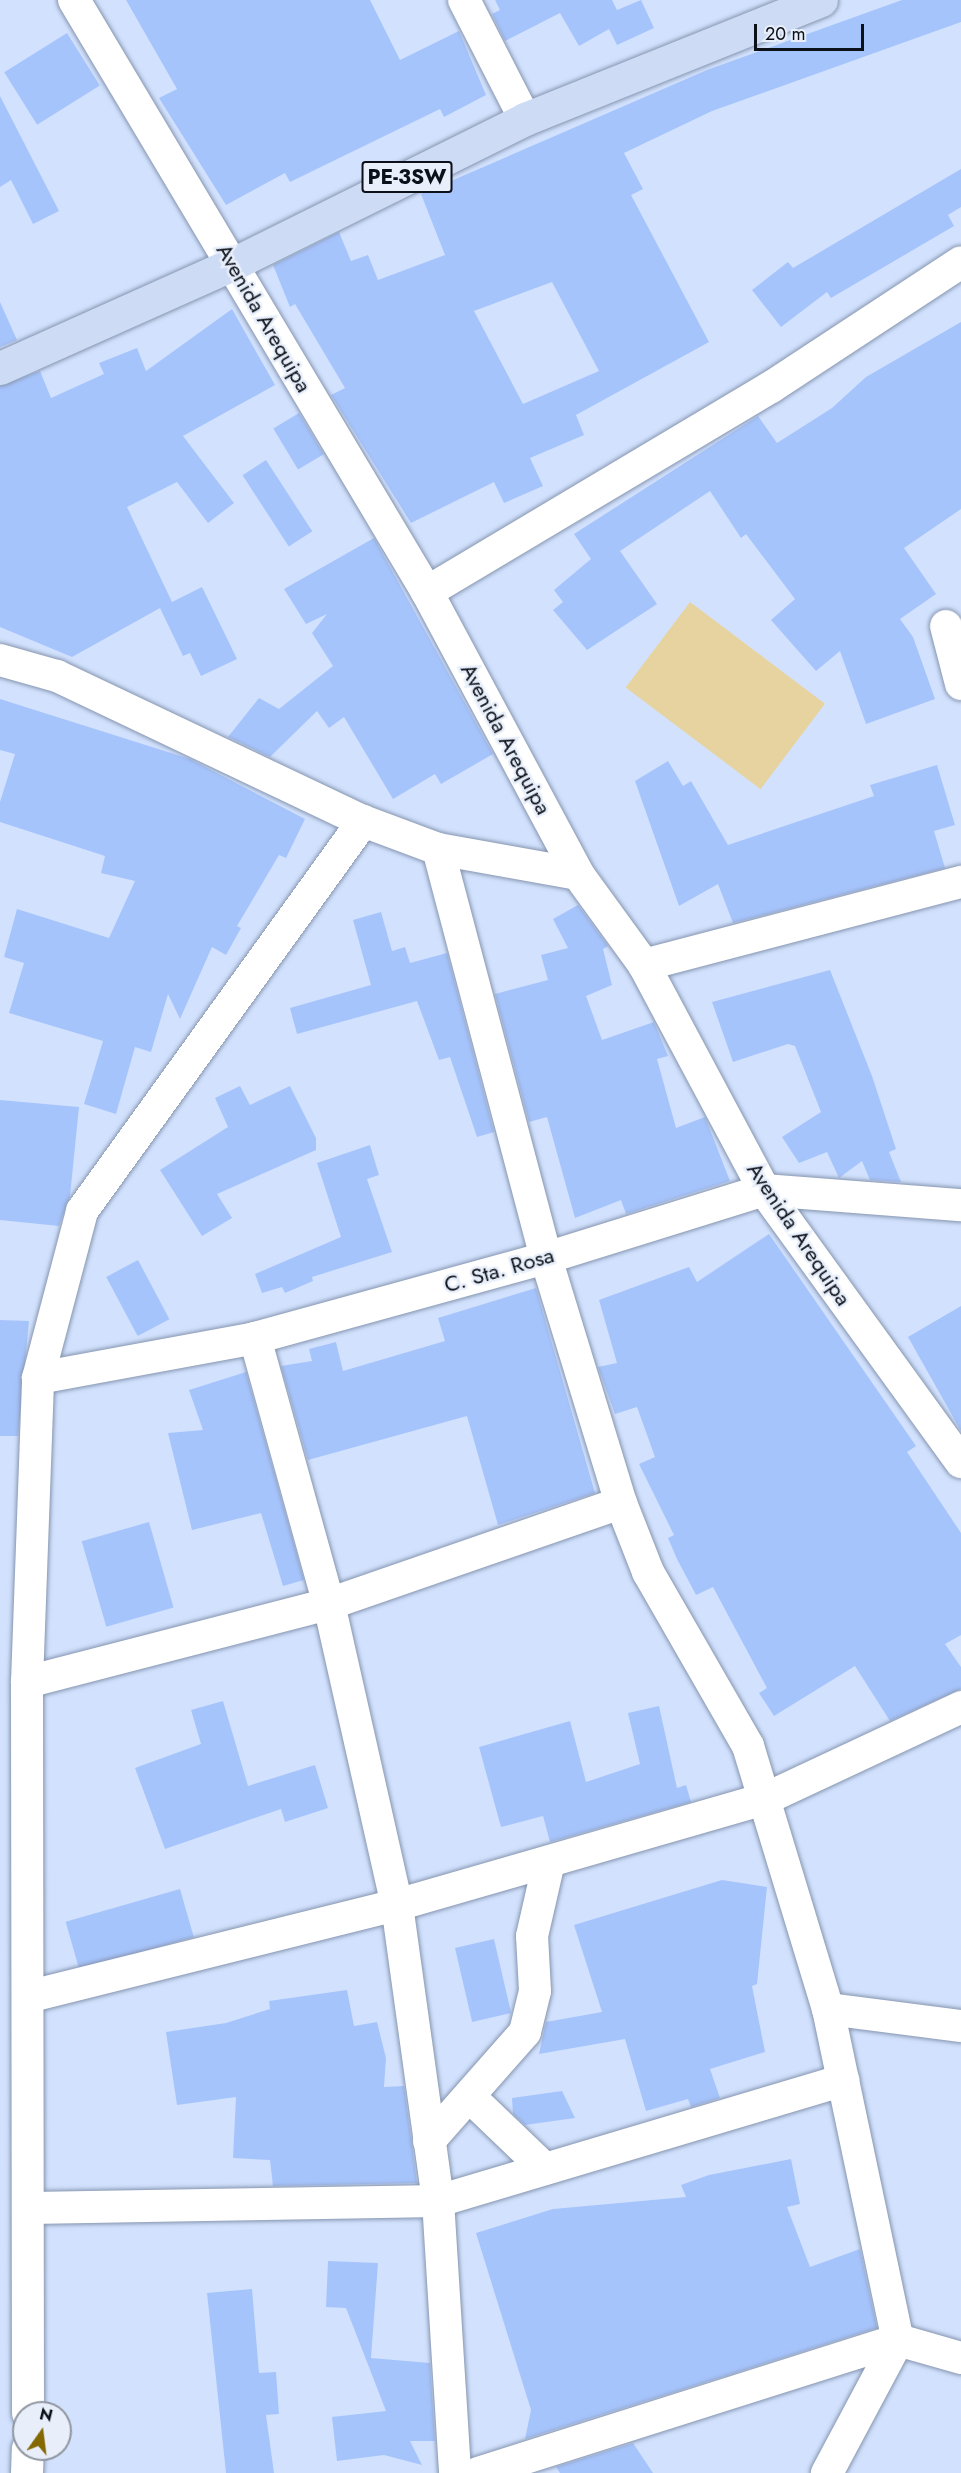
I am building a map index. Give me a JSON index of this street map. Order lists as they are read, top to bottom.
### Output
{
  "streets": {
    "main road": ["PE-3SW"],
    "street": ["Avenida Arequipa", "C. Sta. Rosa"]
  },
  "crossings": [
    ["PE-3SW", "Avenida Arequipa"],
    ["Avenida Arequipa", "C. Sta. Rosa"]
  ],
  "scale_bar": "20 m",
  "north": "top"
}
